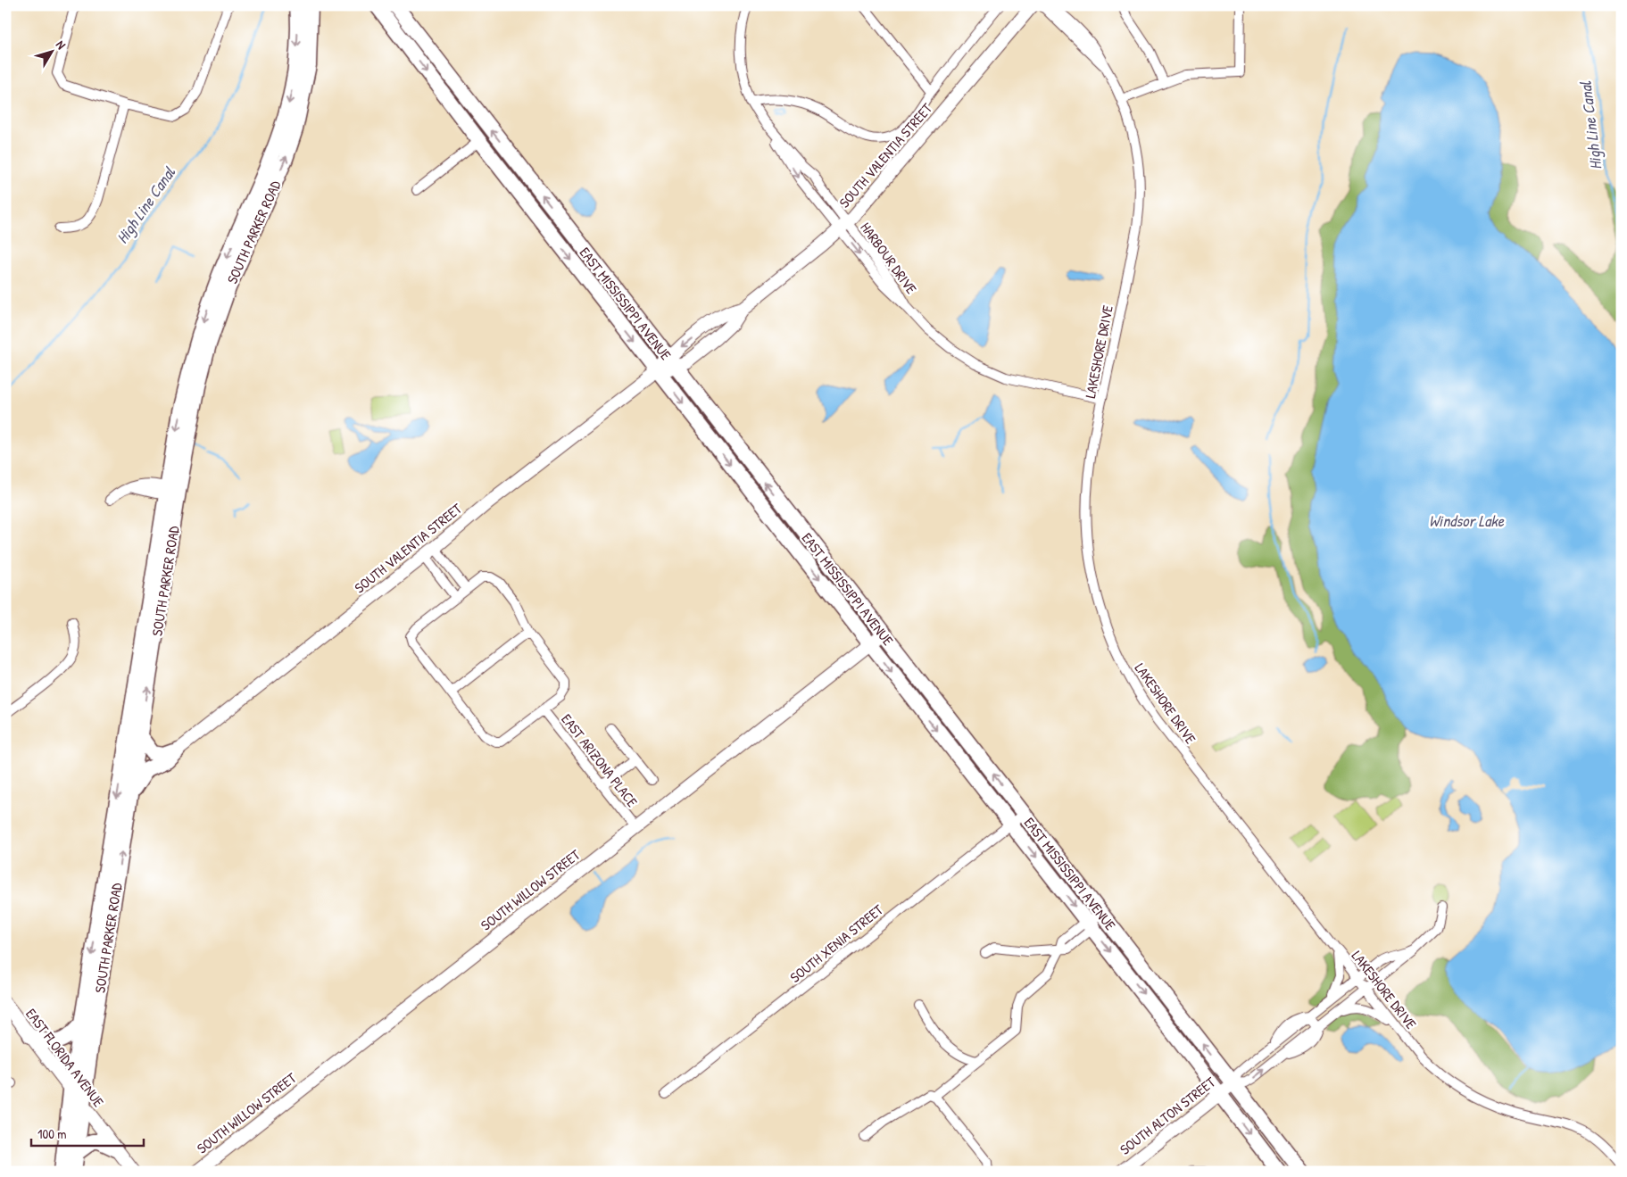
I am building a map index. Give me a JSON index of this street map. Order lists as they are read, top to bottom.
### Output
{
  "streets": {
    "main road": ["SOUTH PARKER ROAD", "EAST MISSISSIPPI AVENUE"],
    "street": [
      "SOUTH VALENTIA STREET",
      "HARBOUR DRIVE",
      "LAKESHORE DRIVE",
      "EAST ARIZONA PLACE",
      "SOUTH WILLOW STREET",
      "SOUTH XENIA STREET",
      "EAST FLORIDA AVENUE",
      "SOUTH ALTON STREET"
    ]
  },
  "crossings": [
    ["SOUTH VALENTIA STREET", "HARBOUR DRIVE"],
    ["SOUTH VALENTIA STREET", "EAST MISSISSIPPI AVENUE"],
    ["SOUTH PARKER ROAD", "EAST FLORIDA AVENUE"],
    ["HARBOUR DRIVE", "LAKESHORE DRIVE"],
    ["EAST MISSISSIPPI AVENUE", "SOUTH WILLOW STREET"],
    ["EAST MISSISSIPPI AVENUE", "SOUTH XENIA STREET"],
    ["EAST MISSISSIPPI AVENUE", "SOUTH ALTON STREET"],
    ["LAKESHORE DRIVE", "SOUTH ALTON STREET"],
    ["EAST ARIZONA PLACE", "SOUTH WILLOW STREET"]
  ],
  "water": ["High Line Canal", "Windsor Lake"],
  "scale_bar": "100 m",
  "north": "top right"
}
